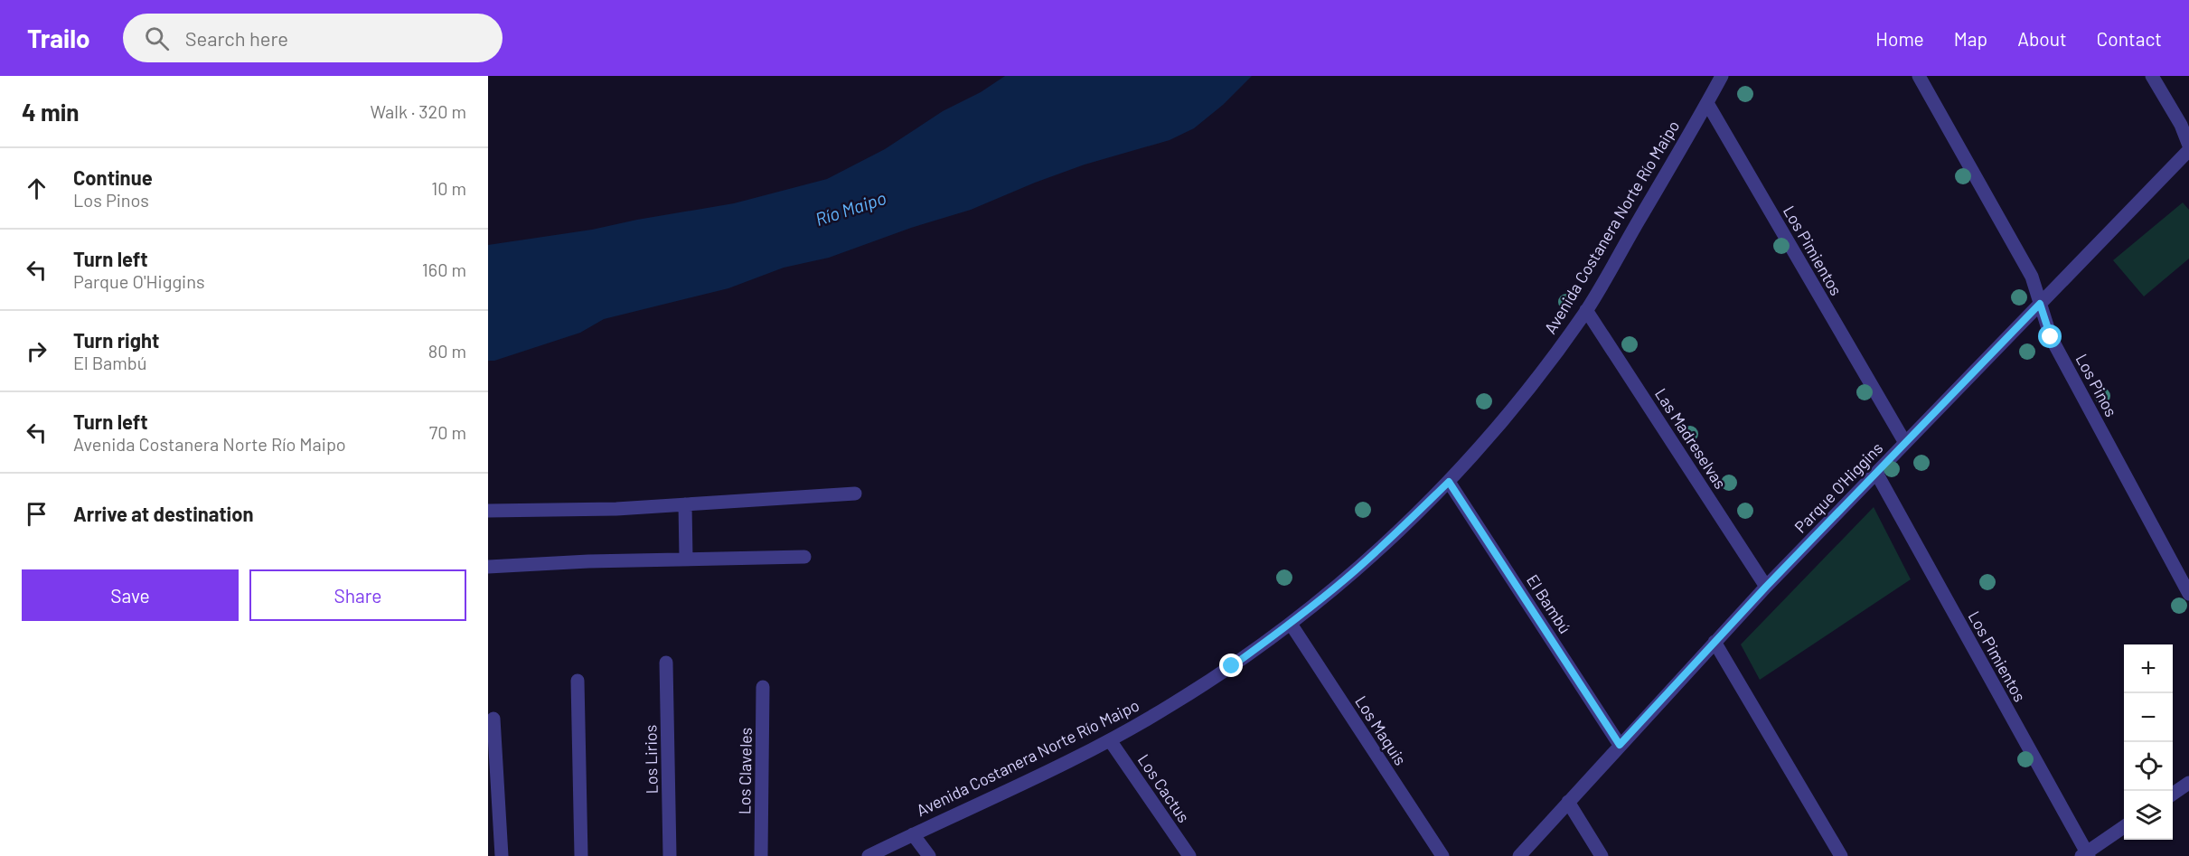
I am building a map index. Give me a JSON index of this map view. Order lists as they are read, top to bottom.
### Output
{
  "streets": {
    "street": [
      "Avenida Costanera Norte Río Maipo",
      "Los Pimientos",
      "Los Pinos",
      "Las Madreselvas",
      "Parque O'Higgins",
      "El Bambú",
      "Los Maquis",
      "Los Lirios",
      "Los Claveles",
      "Los Cactus"
    ]
  },
  "crossings": [
    ["Avenida Costanera Norte Río Maipo", "Los Pimientos"],
    ["Avenida Costanera Norte Río Maipo", "Las Madreselvas"],
    ["Avenida Costanera Norte Río Maipo", "El Bambú"],
    ["Avenida Costanera Norte Río Maipo", "Los Maquis"],
    ["Avenida Costanera Norte Río Maipo", "Los Cactus"],
    ["Los Pimientos", "Parque O'Higgins"],
    ["Los Pinos", "Parque O'Higgins"],
    ["Las Madreselvas", "Parque O'Higgins"],
    ["Parque O'Higgins", "El Bambú"]
  ],
  "water": ["Río Maipo"],
  "page": {
    "header": "Trailo",
    "search": "Search here",
    "nav": [
      "Home",
      "Map",
      "About",
      "Contact"
    ],
    "heading": ["4 min", "Walk · 320 m"],
    "list": [
      ["Continue", "Los Pinos", "10 m"],
      ["Turn left", "Parque O'Higgins", "160 m"],
      ["Turn right", "El Bambú", "80 m"],
      ["Turn left", "Avenida Costanera Norte Río Maipo", "70 m"],
      "Arrive at destination"
    ],
    "buttons": ["Save", "Share"],
    "map_buttons": ["+", "−"]
  }
}
